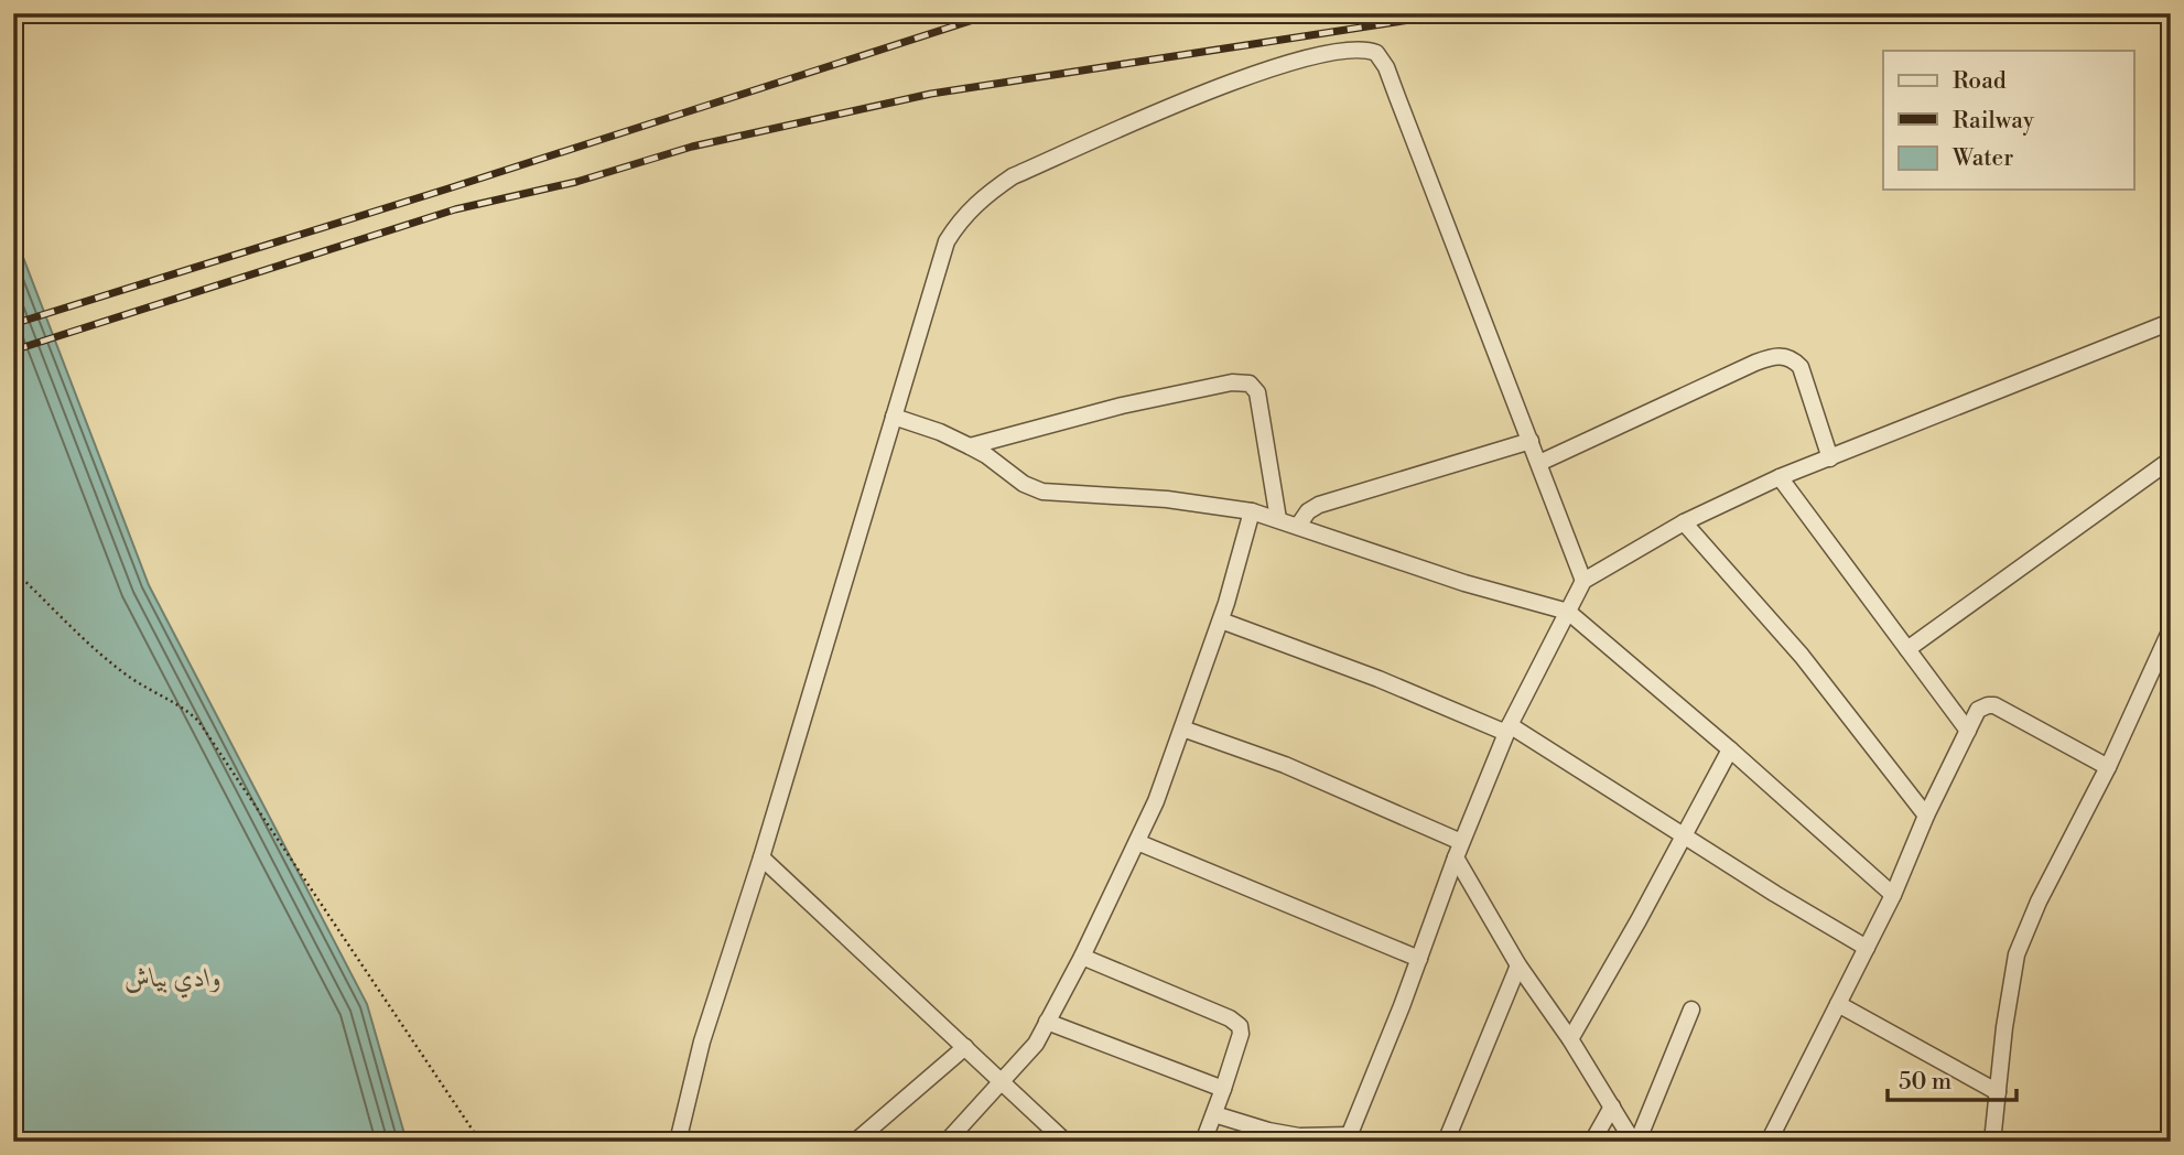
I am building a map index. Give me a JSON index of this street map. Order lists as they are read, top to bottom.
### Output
{
  "water": ["وادي بياش"],
  "legend": ["Road", "Railway", "Water"],
  "scale_bar": "50 m"
}
